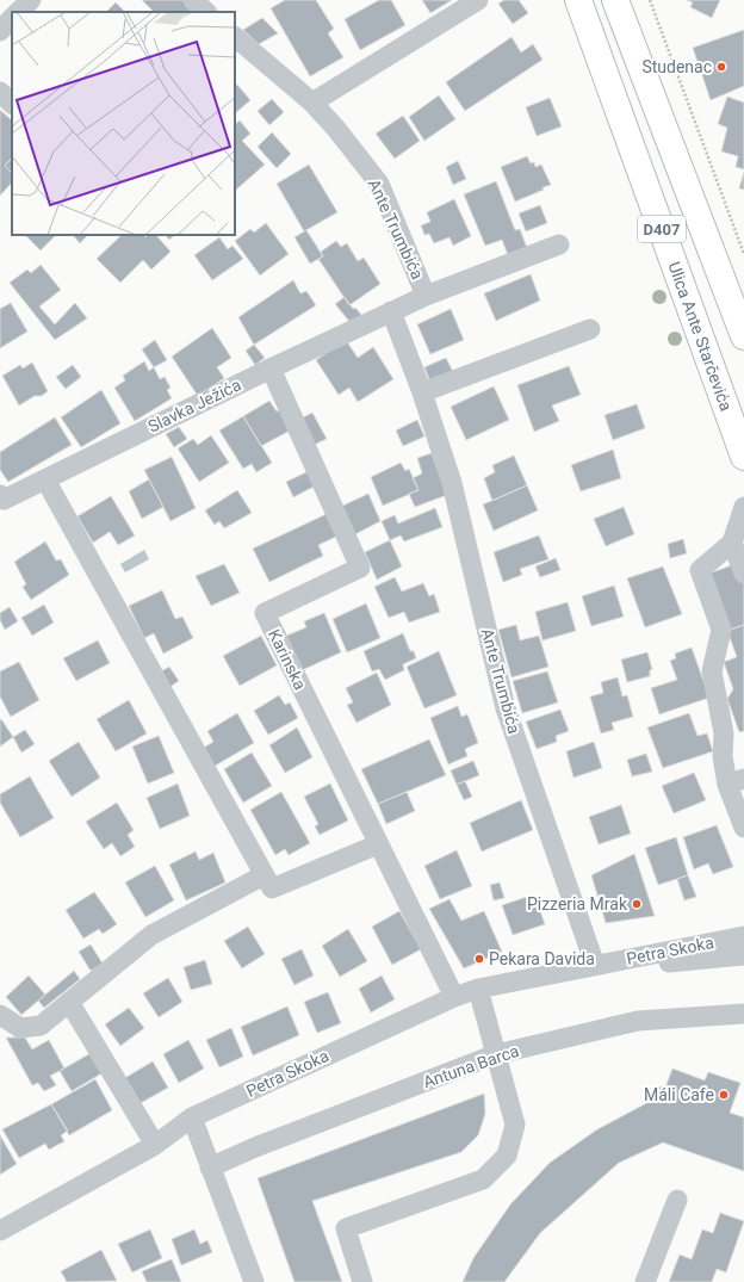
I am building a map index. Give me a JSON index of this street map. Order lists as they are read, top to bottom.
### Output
{
  "streets": {
    "main road": ["D407", "Ulica Ante Starčevića"],
    "street": [
      "Ante Trumbića",
      "Slavka Ježića",
      "Karinska",
      "Petra Skoka",
      "Antuna Barca"
    ]
  },
  "crossings": [
    ["Ante Trumbića", "Slavka Ježića"],
    ["Ante Trumbića", "Petra Skoka"],
    ["Slavka Ježića", "Karinska"],
    ["Karinska", "Petra Skoka"]
  ],
  "places": [
    "Studenac",
    "Pizzeria Mrak",
    "Pekara Davida",
    "Máli Cafe"
  ]
}
